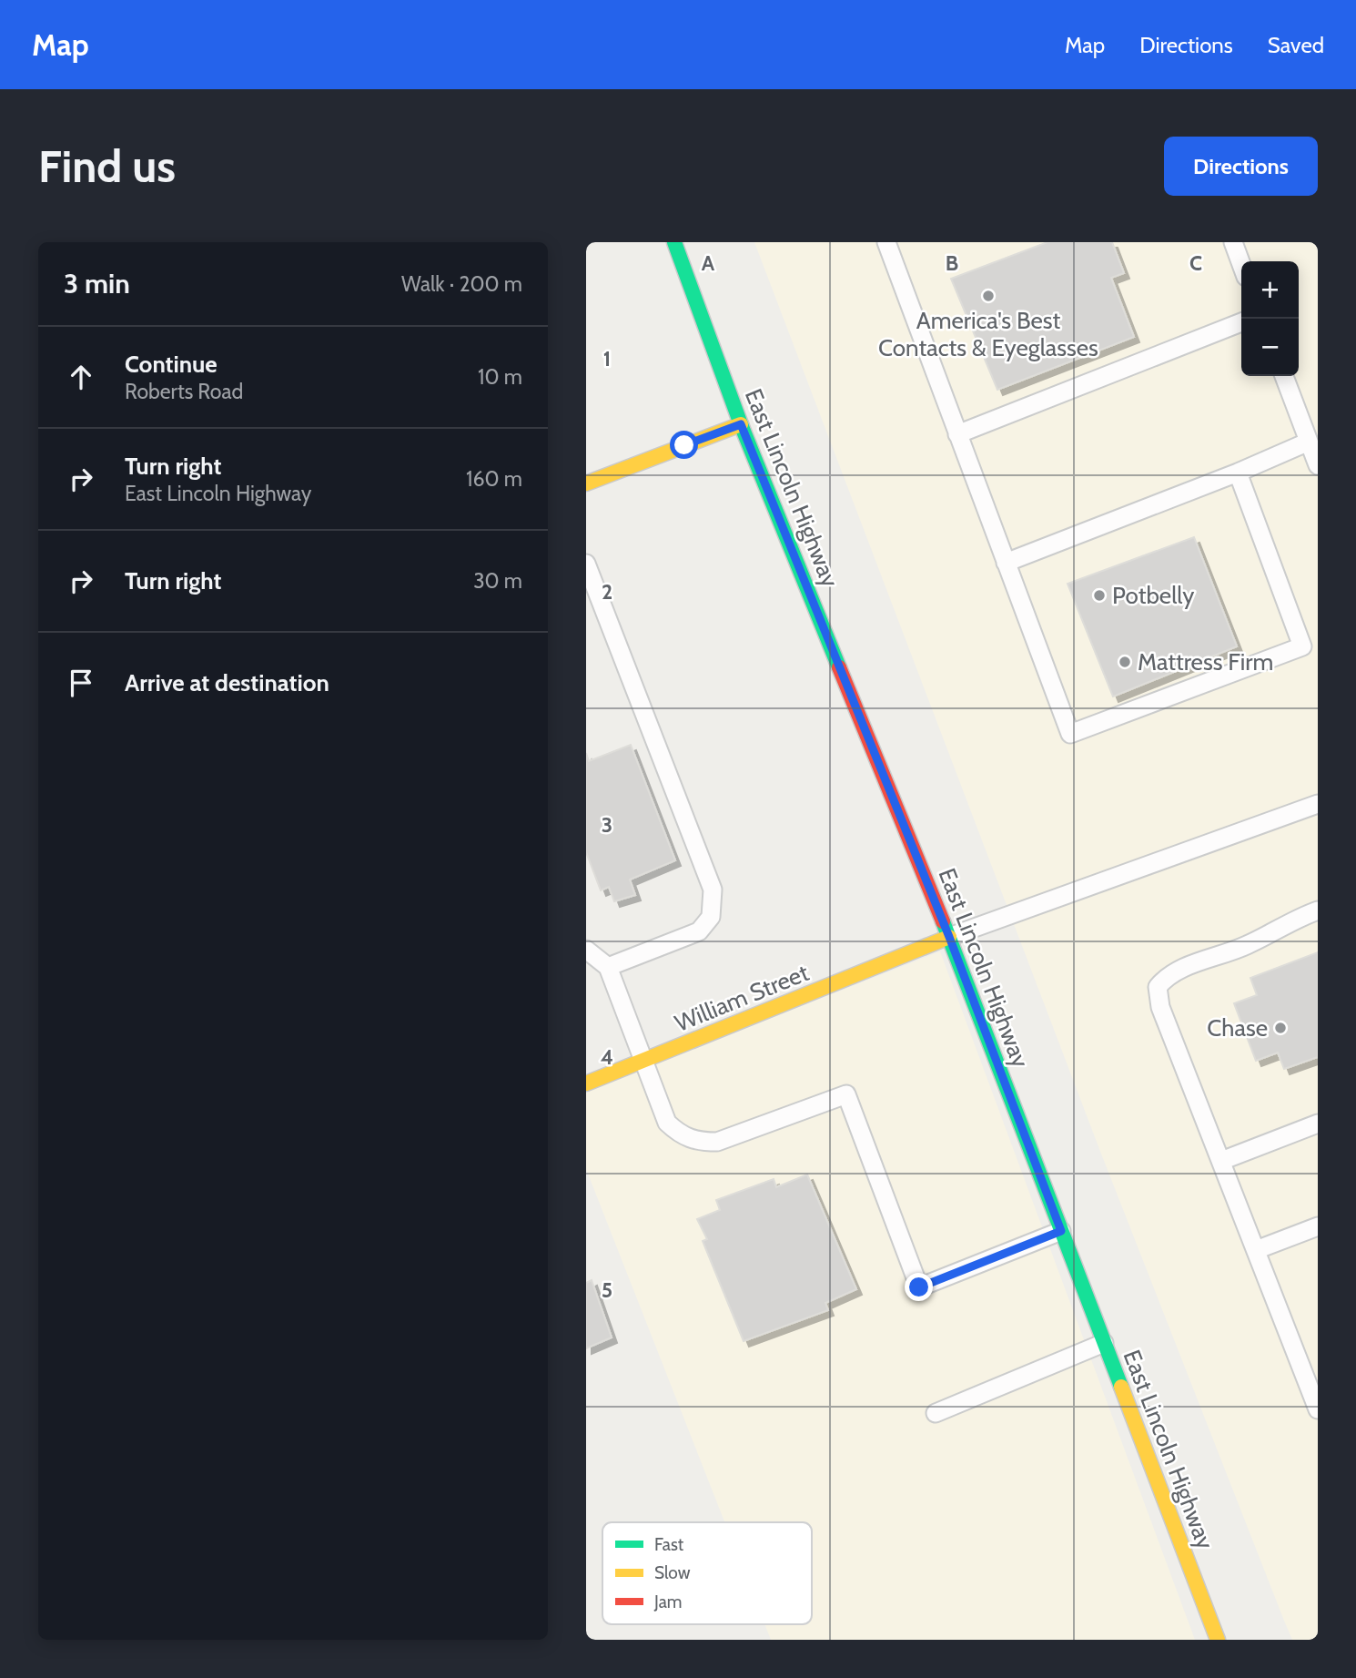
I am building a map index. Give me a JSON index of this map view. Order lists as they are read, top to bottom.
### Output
{
  "streets": {
    "main road": ["East Lincoln Highway", "William Street"]
  },
  "crossings": [
    ["East Lincoln Highway", "William Street"]
  ],
  "places": [
    "America's Best Contacts & Eyeglasses",
    "Potbelly",
    "Mattress Firm",
    "Chase"
  ],
  "legend": ["Fast", "Slow", "Jam"],
  "page": {
    "header": "Map",
    "nav": ["Map", "Directions", "Saved"],
    "buttons": "Directions",
    "title": "Find us",
    "heading": ["3 min", "Walk · 200 m"],
    "map_buttons": ["+", "−"],
    "list": [
      ["Continue", "Roberts Road", "10 m"],
      ["Turn right", "East Lincoln Highway", "160 m"],
      ["Turn right", "30 m"],
      "Arrive at destination"
    ]
  },
  "grid": {
    "columns": ["A", "B", "C"],
    "rows": [
      "1",
      "2",
      "3",
      "4",
      "5"
    ]
  }
}
